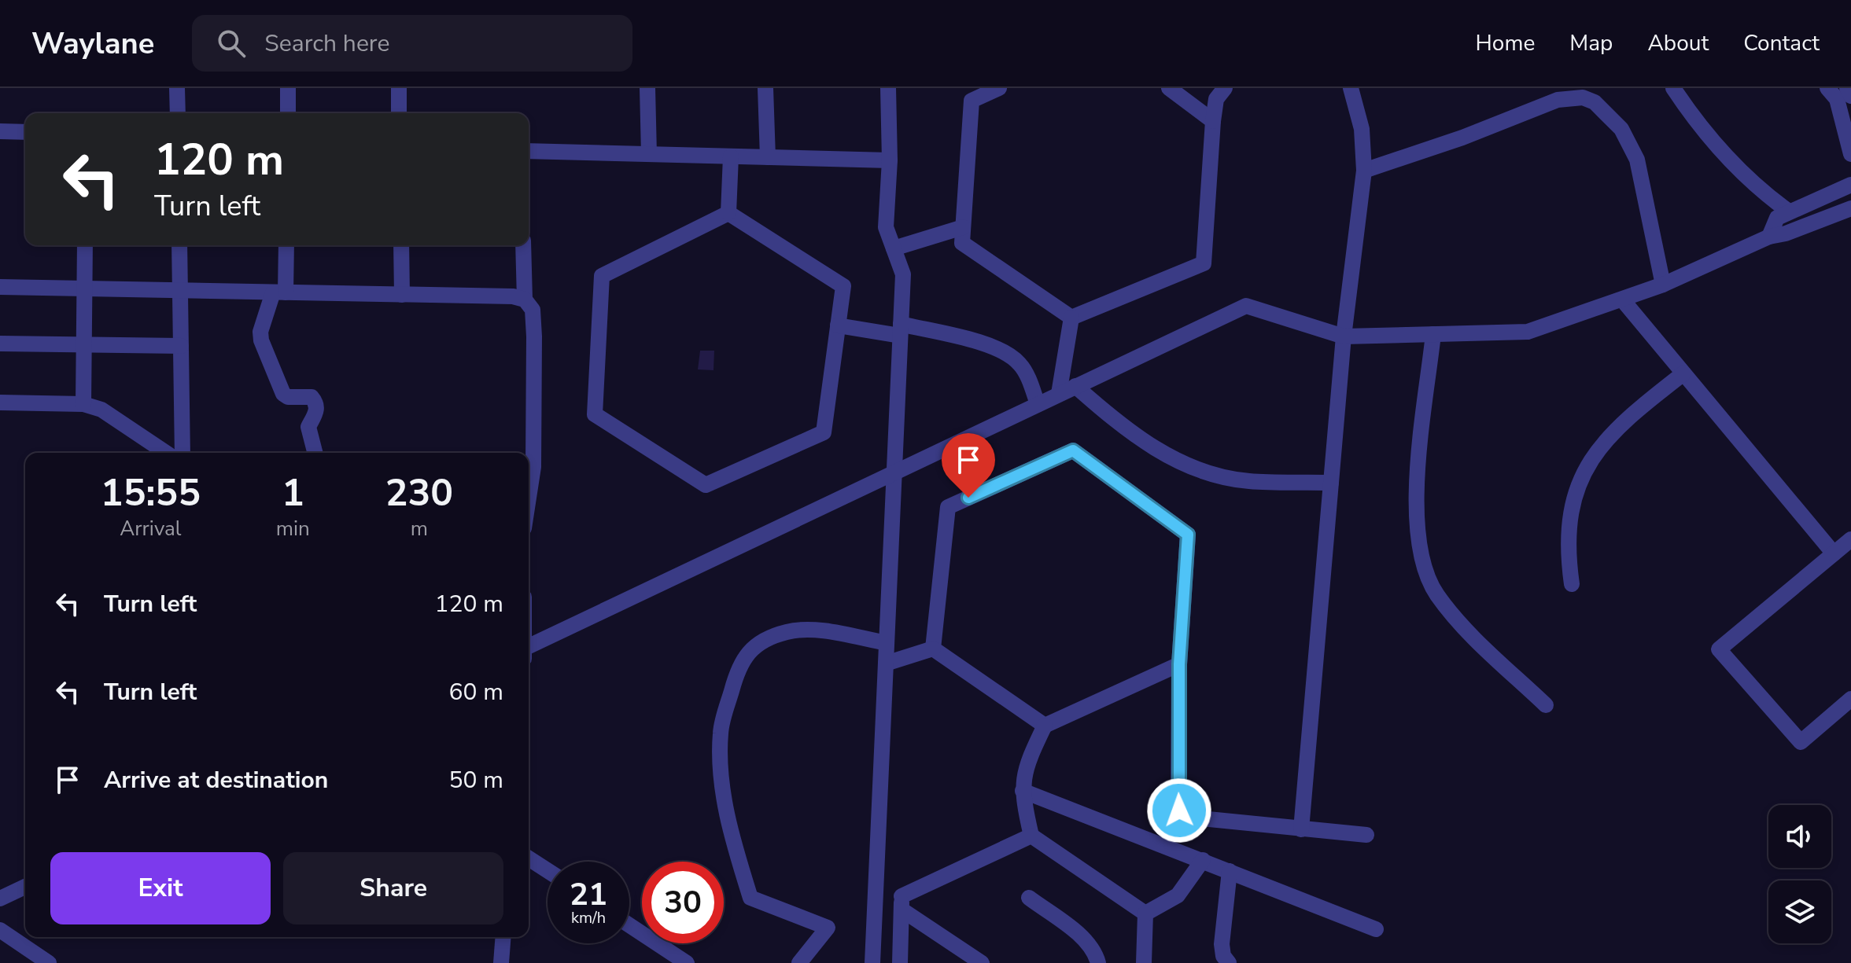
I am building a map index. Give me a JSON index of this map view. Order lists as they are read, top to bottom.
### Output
{
  "page": {
    "header": "Waylane",
    "search": "Search here",
    "nav": [
      "Home",
      "Map",
      "About",
      "Contact"
    ],
    "turn": ["120 m", "Turn left"],
    "eta": [
      "15:55",
      "Arrival",
      "1",
      "min",
      "230",
      "m"
    ],
    "list": [
      {
        "name": "Turn left",
        "value": "120 m"
      },
      {
        "name": "Turn left",
        "value": "60 m"
      },
      {
        "name": "Arrive at destination",
        "value": "50 m"
      }
    ],
    "buttons": ["Exit", "Share"],
    "speed": "21 km/h",
    "limit": "30"
  }
}
